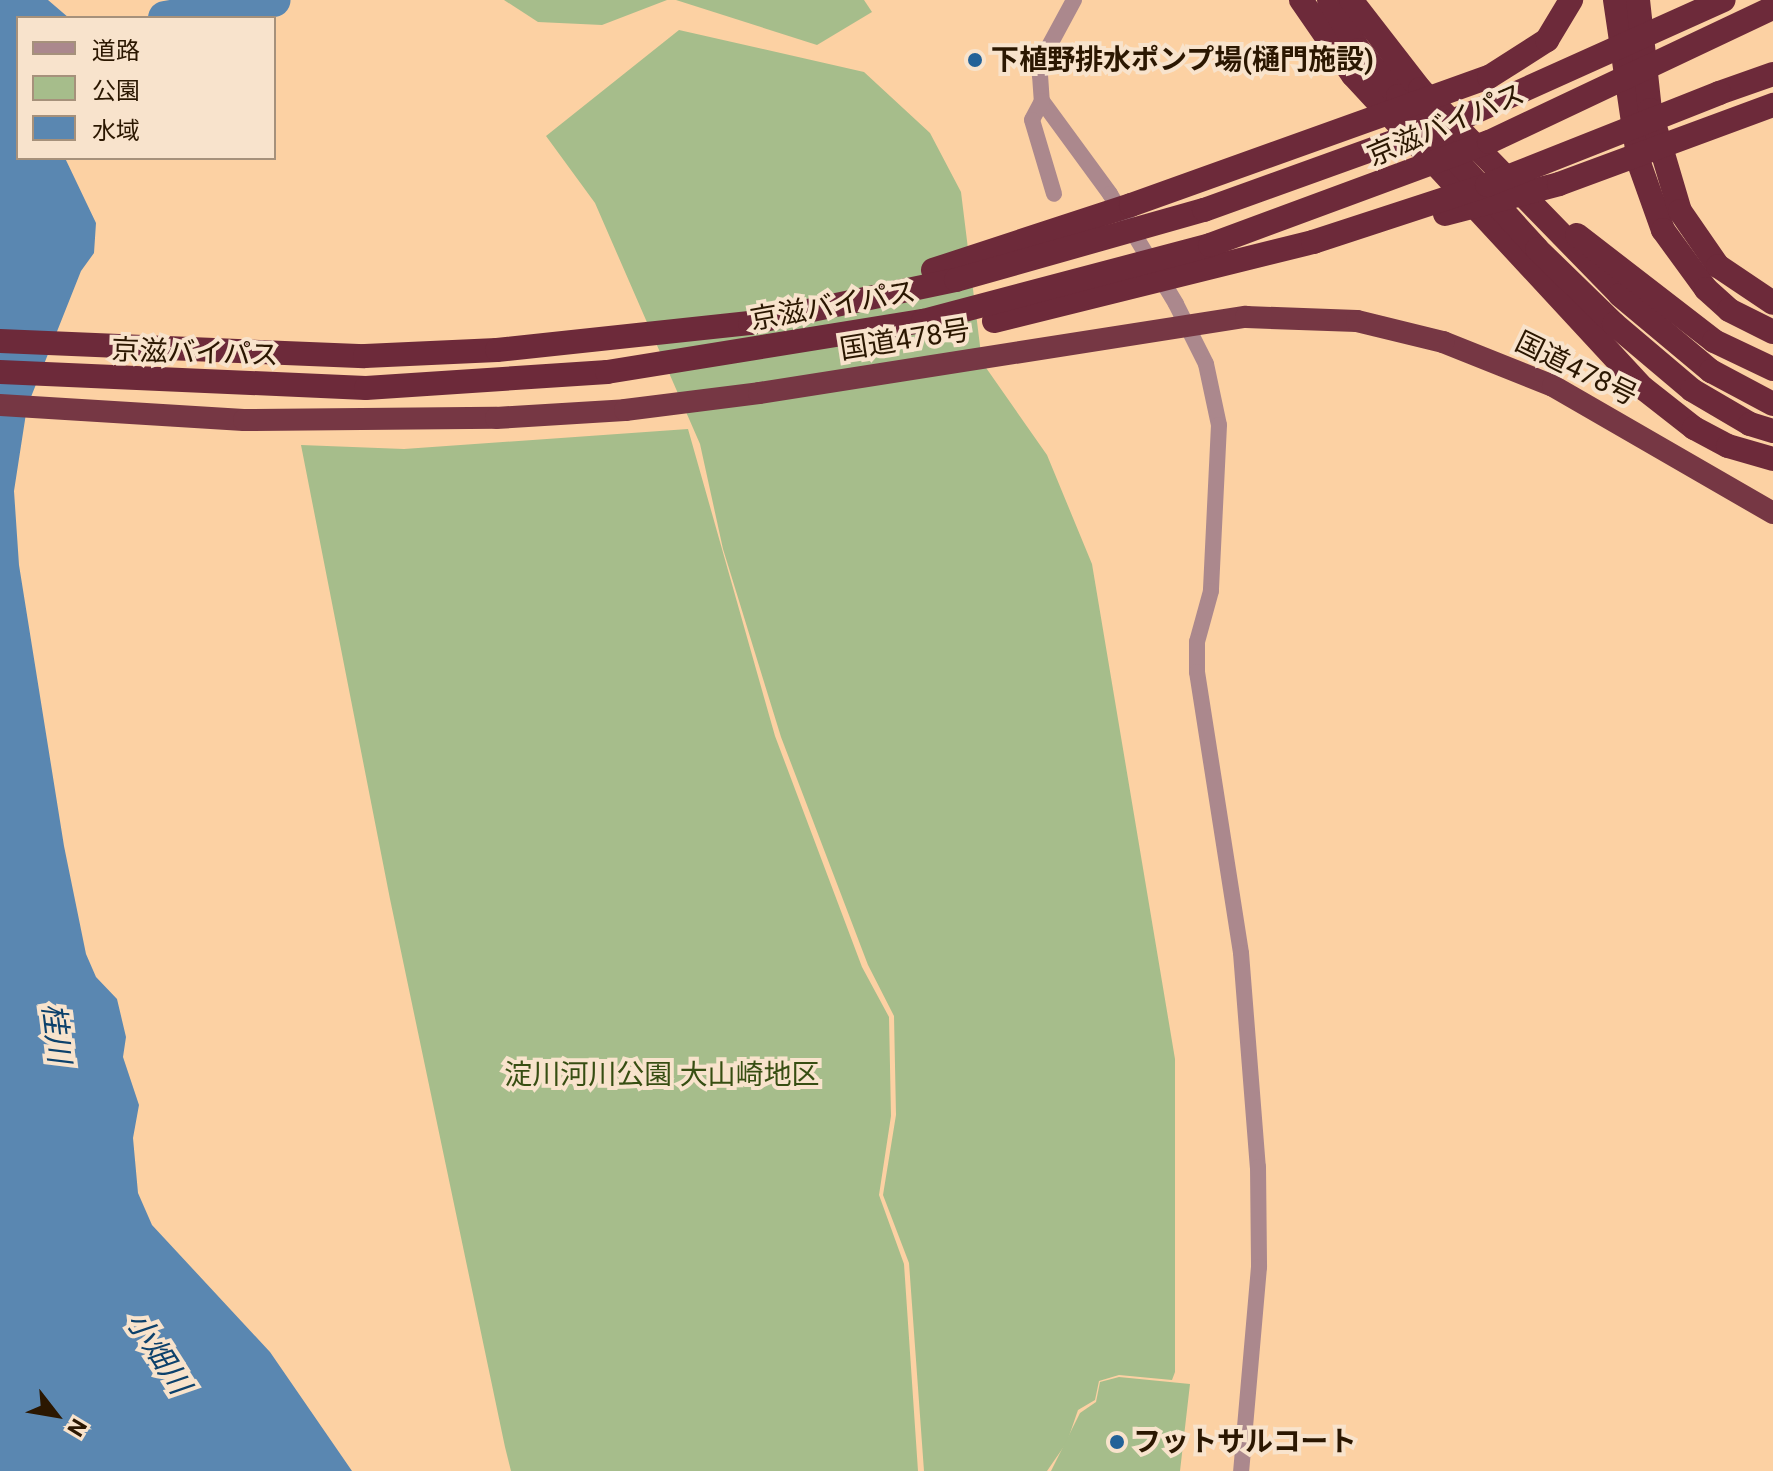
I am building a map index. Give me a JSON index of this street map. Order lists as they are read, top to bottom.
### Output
{
  "streets": {
    "highway": ["京滋バイパス", "国道478号"]
  },
  "water": ["桂川", "小畑川"],
  "parks": ["淀川河川公園 大山崎地区"],
  "places": ["下植野排水ポンプ場(樋門施設)", "フットサルコート"],
  "legend": ["道路", "公園", "水域"],
  "north": "bottom right"
}
